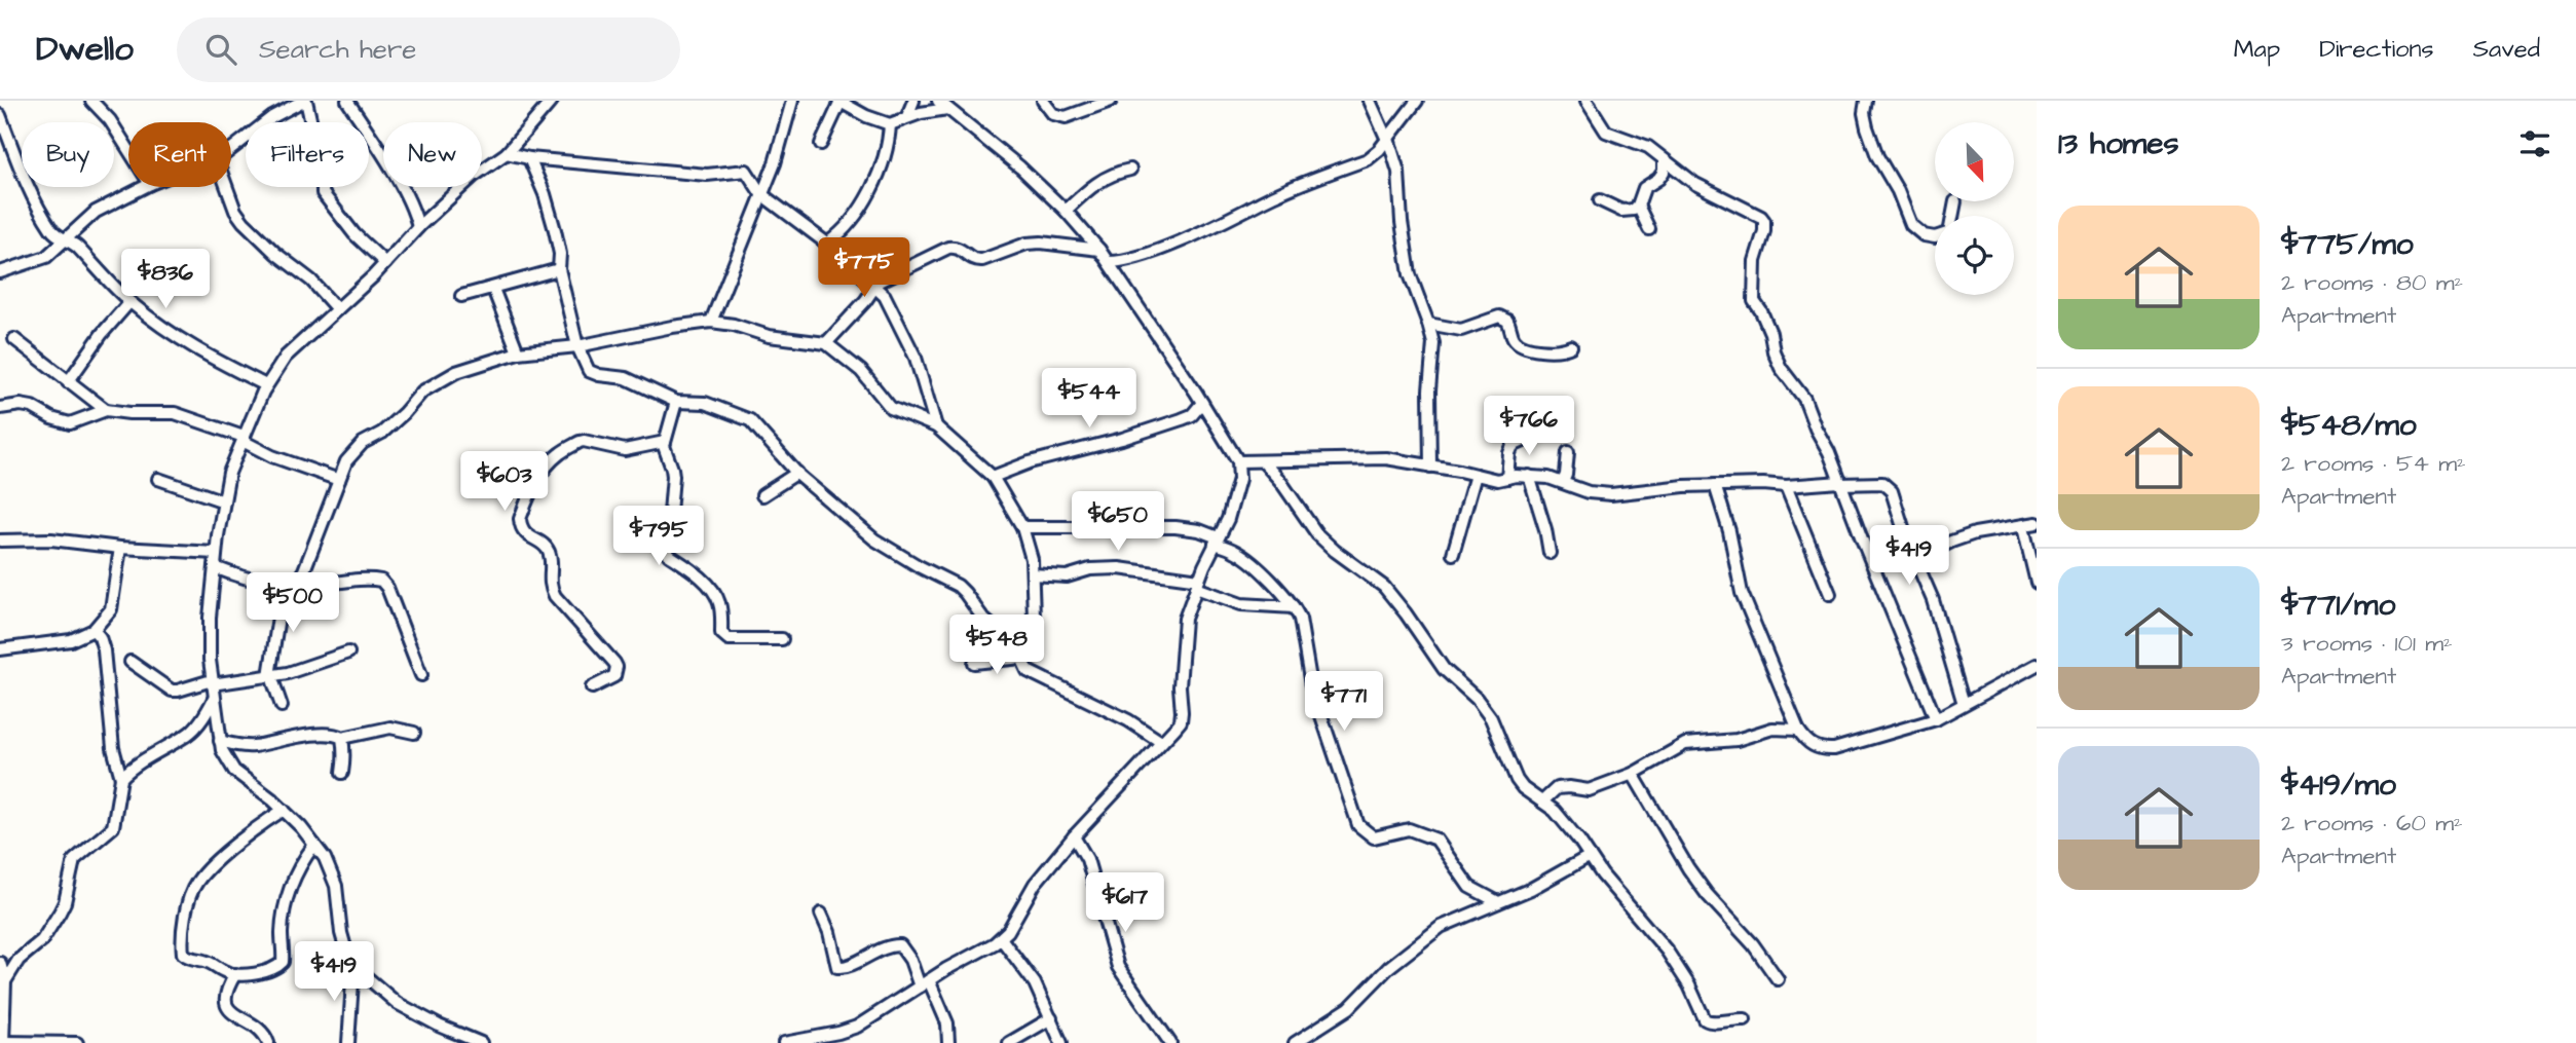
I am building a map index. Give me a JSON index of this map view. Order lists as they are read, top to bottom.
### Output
{
  "north": "bottom right",
  "page": {
    "header": "Dwello",
    "search": "Search here",
    "nav": ["Map", "Directions", "Saved"],
    "heading": "13 homes",
    "chip": [
      "Buy",
      "Rent",
      "Filters",
      "New"
    ],
    "list": [
      {
        "name": "$775/mo",
        "note": "2 rooms · 80 m² · Apartment"
      },
      {
        "name": "$548/mo",
        "note": "2 rooms · 54 m² · Apartment"
      },
      {
        "name": "$771/mo",
        "note": "3 rooms · 101 m² · Apartment"
      },
      {
        "name": "$419/mo",
        "note": "2 rooms · 60 m² · Apartment"
      }
    ],
    "price": [
      "$775",
      "$836",
      "$544",
      "$766",
      "$603",
      "$650",
      "$795",
      "$419",
      "$500",
      "$548",
      "$771",
      "$617",
      "$419"
    ]
  }
}
